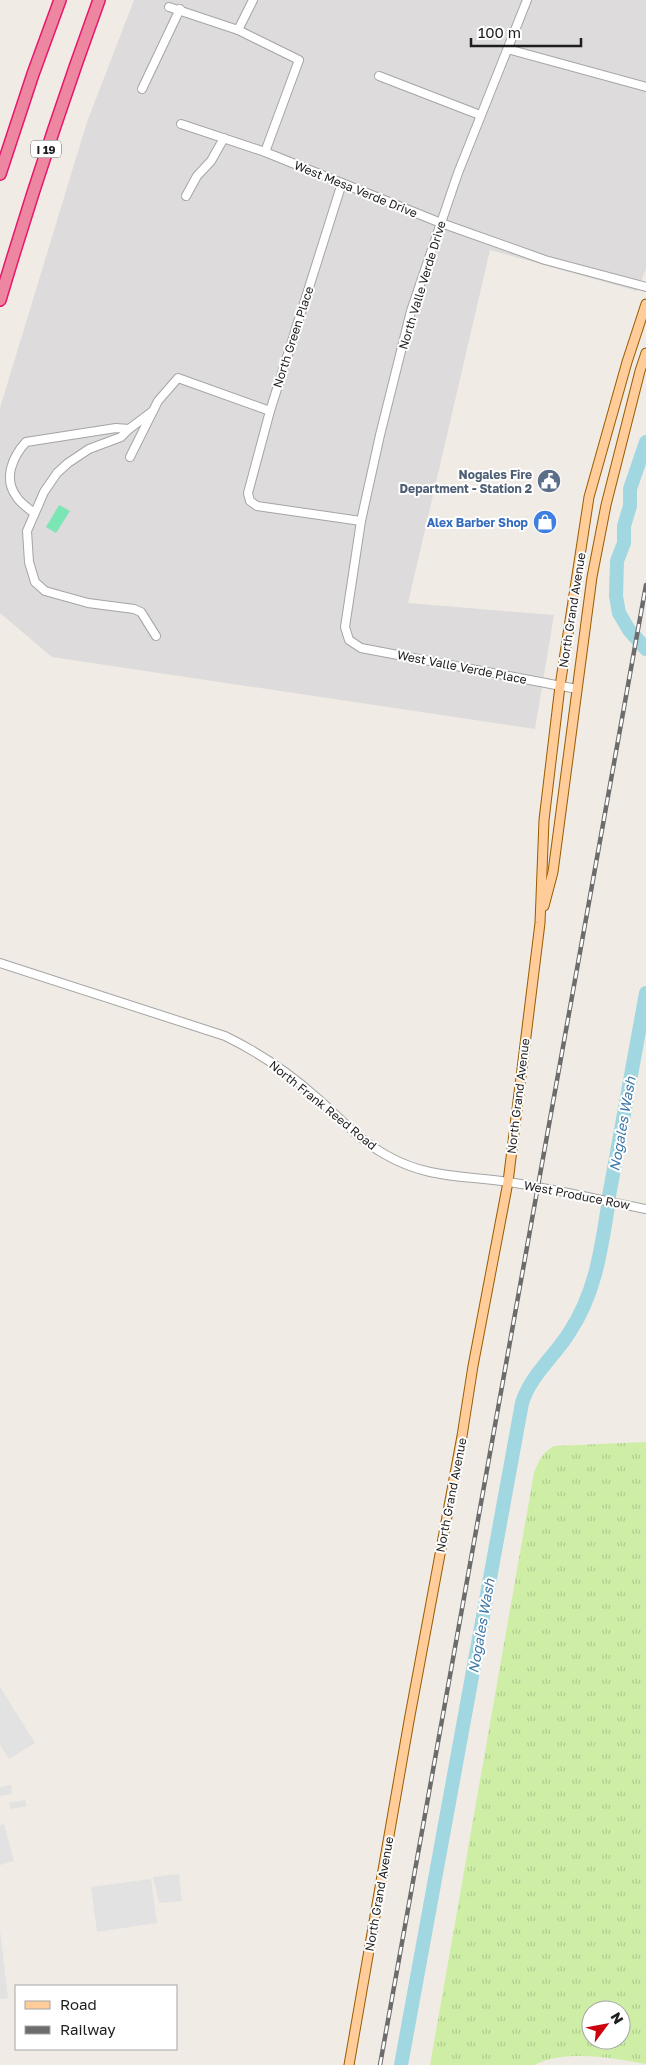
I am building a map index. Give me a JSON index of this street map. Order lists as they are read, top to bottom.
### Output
{
  "streets": {
    "highway": ["I 19"],
    "main road": ["North Grand Avenue"],
    "street": [
      "West Mesa Verde Drive",
      "North Valle Verde Drive",
      "North Green Place",
      "West Valle Verde Place",
      "North Frank Reed Road",
      "West Produce Row"
    ]
  },
  "crossings": [
    ["West Mesa Verde Drive", "North Valle Verde Drive"],
    ["West Mesa Verde Drive", "North Green Place"],
    ["North Valle Verde Drive", "North Green Place"],
    ["North Valle Verde Drive", "West Valle Verde Place"],
    ["North Grand Avenue", "West Valle Verde Place"],
    ["North Grand Avenue", "North Frank Reed Road"],
    ["North Grand Avenue", "West Produce Row"],
    ["North Frank Reed Road", "West Produce Row"]
  ],
  "water": ["Nogales Wash"],
  "places": {
    "public building": ["Nogales Fire Department - Station 2"],
    "shop": ["Alex Barber Shop"]
  },
  "legend": ["Road", "Railway"],
  "scale_bar": "100 m",
  "north": "top right"
}
